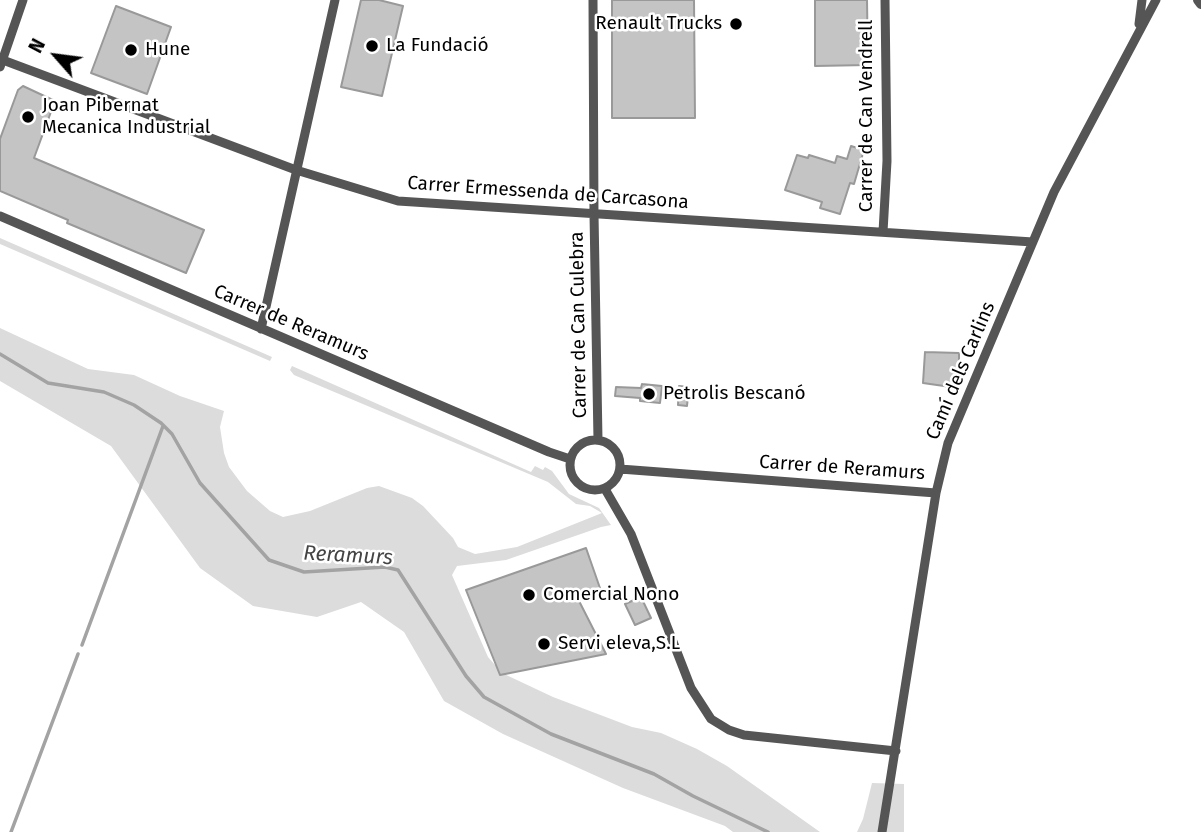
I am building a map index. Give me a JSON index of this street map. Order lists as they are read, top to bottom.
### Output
{
  "streets": {
    "street": [
      "Carrer de Can Vendrell",
      "Carrer Ermessenda de Carcasona",
      "Carrer de Reramurs",
      "Carrer de Can Culebra",
      "Camí dels Carlins"
    ]
  },
  "crossings": [
    ["Carrer de Can Vendrell", "Carrer Ermessenda de Carcasona"],
    ["Carrer Ermessenda de Carcasona", "Carrer de Can Culebra"],
    ["Carrer Ermessenda de Carcasona", "Camí dels Carlins"],
    ["Carrer de Reramurs", "Carrer de Can Culebra"],
    ["Carrer de Reramurs", "Camí dels Carlins"]
  ],
  "water": ["Reramurs"],
  "places": [
    "Renault Trucks",
    "La Fundació",
    "Hune",
    "Joan Pibernat Mecanica Industrial",
    "Petrolis Bescanó",
    "Comercial Nono",
    "Servi eleva,S.L"
  ],
  "north": "top left"
}
